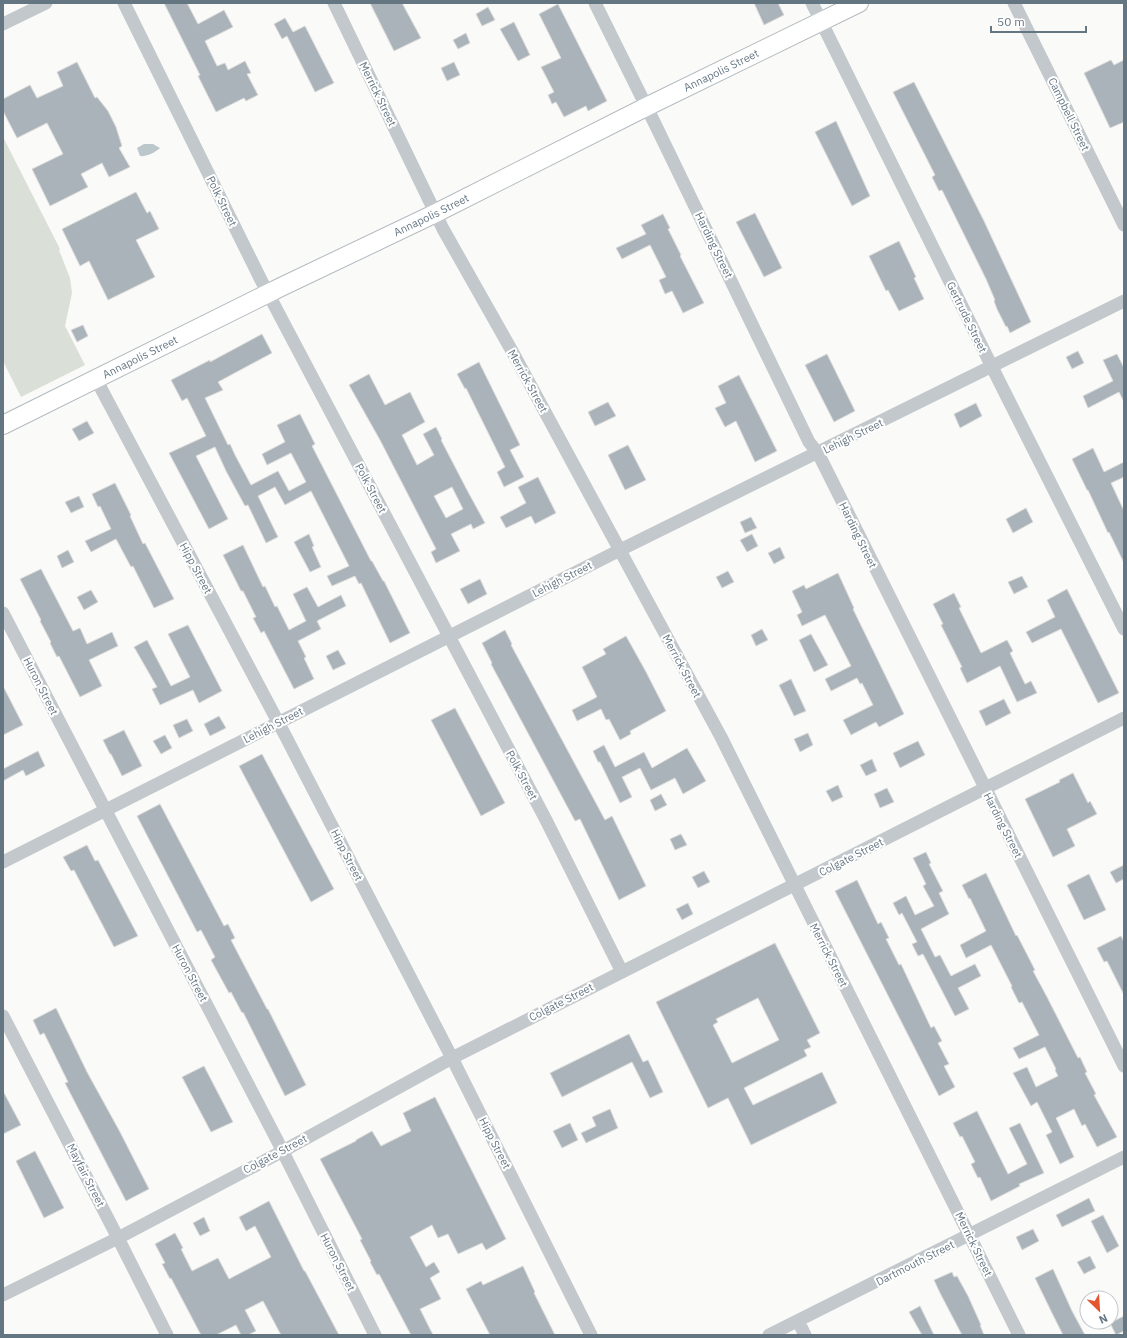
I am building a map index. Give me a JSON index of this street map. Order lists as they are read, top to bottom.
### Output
{
  "streets": {
    "street": [
      "Annapolis Street",
      "Merrick Street",
      "Campbell Street",
      "Polk Street",
      "Harding Street",
      "Gertrude Street",
      "Lehigh Street",
      "Hipp Street",
      "Huron Street",
      "Colgate Street",
      "Mayfair Street",
      "Dartmouth Street"
    ]
  },
  "crossings": [
    ["Annapolis Street", "Merrick Street"],
    ["Annapolis Street", "Polk Street"],
    ["Annapolis Street", "Harding Street"],
    ["Annapolis Street", "Gertrude Street"],
    ["Annapolis Street", "Hipp Street"],
    ["Merrick Street", "Lehigh Street"],
    ["Merrick Street", "Colgate Street"],
    ["Merrick Street", "Dartmouth Street"],
    ["Polk Street", "Lehigh Street"],
    ["Polk Street", "Colgate Street"],
    ["Harding Street", "Lehigh Street"],
    ["Harding Street", "Colgate Street"],
    ["Gertrude Street", "Lehigh Street"],
    ["Lehigh Street", "Hipp Street"],
    ["Lehigh Street", "Huron Street"],
    ["Hipp Street", "Colgate Street"],
    ["Huron Street", "Colgate Street"],
    ["Colgate Street", "Mayfair Street"]
  ],
  "scale_bar": "50 m",
  "north": "bottom right"
}
